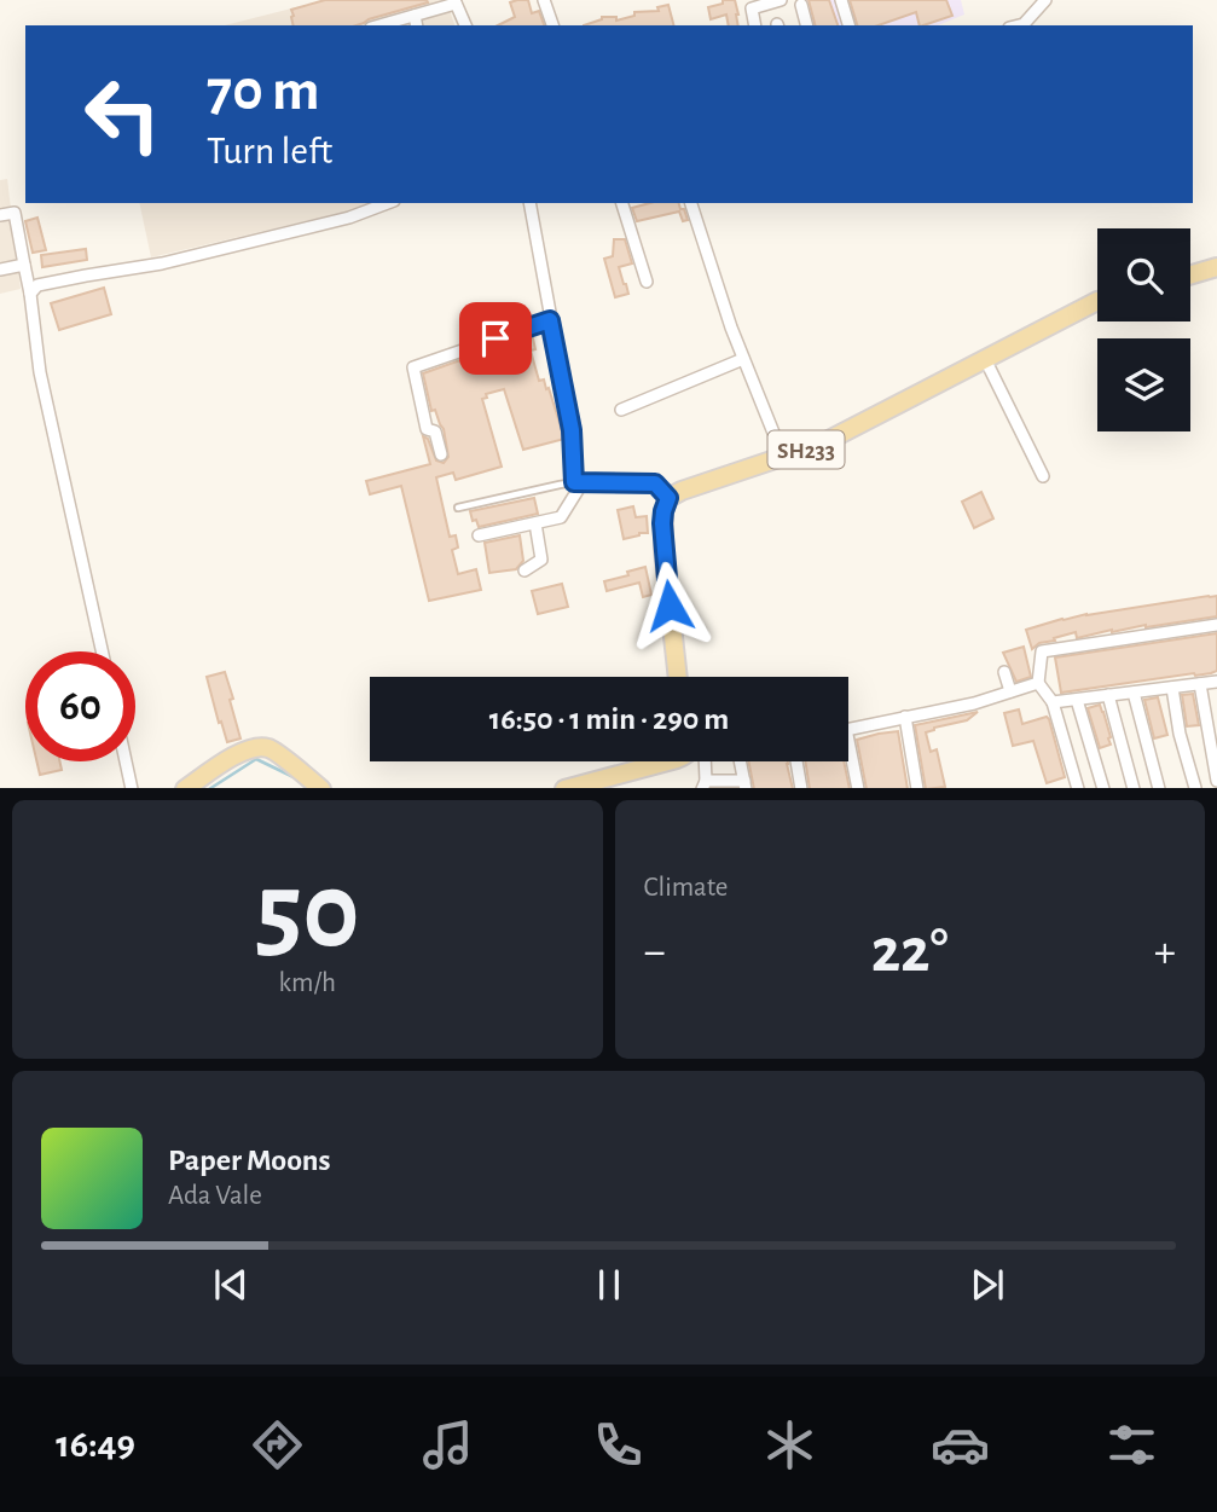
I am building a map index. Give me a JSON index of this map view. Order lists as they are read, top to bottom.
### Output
{
  "streets": {
    "main road": ["SH233"]
  },
  "page": {
    "turn": ["70 m", "Turn left"],
    "limit": "60",
    "trip": "16:50 · 1 min · 290 m",
    "tile": [
      ["50", "km/h"],
      "Climate"
    ],
    "heat": ["−", "22°", "+"],
    "song": ["Paper Moons", "Ada Vale"],
    "tabs": "16:49"
  }
}
